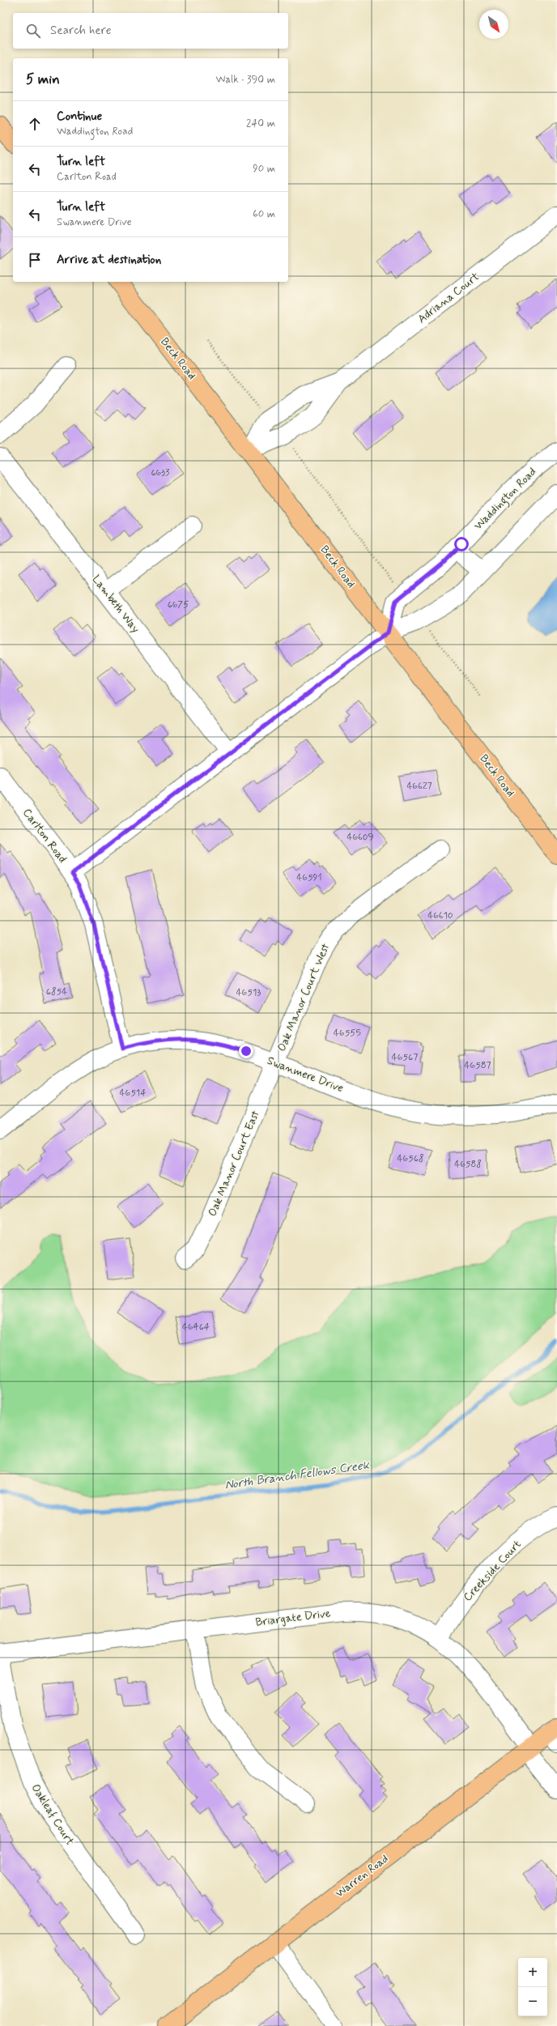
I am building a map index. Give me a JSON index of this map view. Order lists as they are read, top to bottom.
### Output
{
  "streets": {
    "main road": ["Beck Road", "Warren Road"],
    "street": [
      "Adriana Court",
      "Waddington Road",
      "Lambeth Way",
      "Carlton Road",
      "Oak Manor Court West",
      "Swanmere Drive",
      "Oak Manor Court East",
      "Creekside Court",
      "Briargate Drive",
      "Oakleaf Court"
    ]
  },
  "crossings": [
    ["Adriana Court", "Beck Road"],
    ["Beck Road", "Waddington Road"],
    ["Carlton Road", "Swanmere Drive"],
    ["Oak Manor Court West", "Swanmere Drive"],
    ["Oak Manor Court West", "Oak Manor Court East"],
    ["Swanmere Drive", "Oak Manor Court East"],
    ["Creekside Court", "Briargate Drive"],
    ["Briargate Drive", "Warren Road"]
  ],
  "water": ["North Branch Fellows Creek"],
  "house_numbers": [
    "6633",
    "6675",
    "46627",
    "46609",
    "46591",
    "46610",
    "6854",
    "46513",
    "46555",
    "46567",
    "46587",
    "46514",
    "46568",
    "46588",
    "46464"
  ],
  "north": "bottom right",
  "page": {
    "search": "Search here",
    "heading": ["5 min", "Walk · 390 m"],
    "list": [
      ["Continue", "Waddington Road", "240 m"],
      ["Turn left", "Carlton Road", "90 m"],
      ["Turn left", "Swanmere Drive", "60 m"],
      "Arrive at destination"
    ],
    "map_buttons": ["+", "−"]
  }
}
